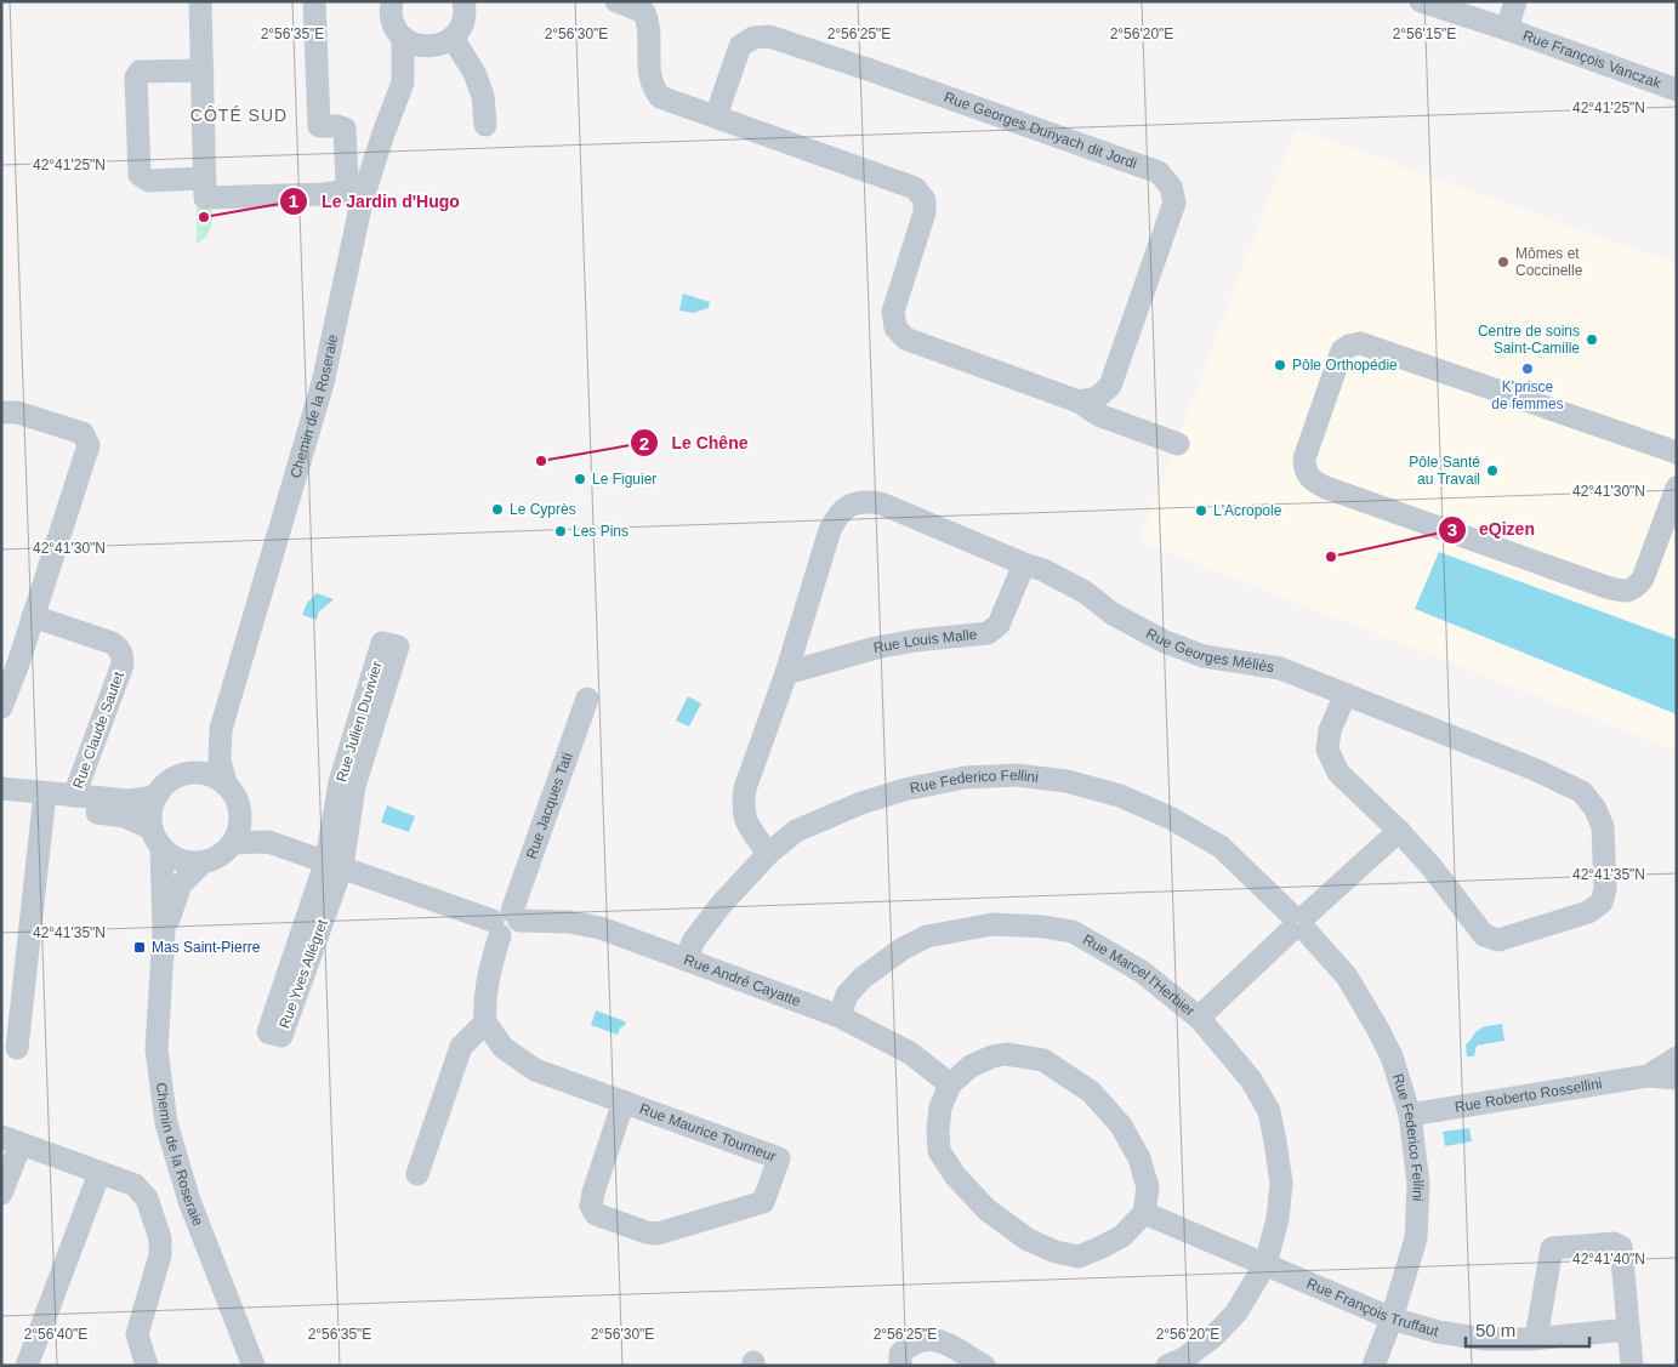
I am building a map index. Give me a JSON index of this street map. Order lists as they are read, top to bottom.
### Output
{
  "streets": {
    "street": [
      "Rue François Vanczak",
      "Rue Georges Dunyach dit Jordi",
      "Chemin de la Roseraie",
      "Rue Louis Malle",
      "Rue Georges Méliès",
      "Rue Julien Duvivier",
      "Rue Claude Sautet",
      "Rue Federico Fellini",
      "Rue Jacques Tati",
      "Rue Yves Allégret",
      "Rue Marcel l'Herbier",
      "Rue André Cayatte",
      "Rue Roberto Rossellini",
      "Rue Maurice Tourneur",
      "Rue François Truffaut"
    ]
  },
  "crossings": [
    ["Chemin de la Roseraie", "Rue André Cayatte"],
    ["Rue Louis Malle", "Rue Georges Méliès"],
    ["Rue Georges Méliès", "Rue Federico Fellini"],
    ["Rue Julien Duvivier", "Rue Yves Allégret"],
    ["Rue Julien Duvivier", "Rue André Cayatte"],
    ["Rue Federico Fellini", "Rue André Cayatte"],
    ["Rue Federico Fellini", "Rue Roberto Rossellini"],
    ["Rue Federico Fellini", "Rue François Truffaut"],
    ["Rue Jacques Tati", "Rue André Cayatte"],
    ["Rue Jacques Tati", "Rue Maurice Tourneur"],
    ["Rue Yves Allégret", "Rue André Cayatte"],
    ["Rue Marcel l'Herbier", "Rue André Cayatte"],
    ["Rue Marcel l'Herbier", "Rue François Truffaut"],
    ["Rue André Cayatte", "Rue François Truffaut"]
  ],
  "districts": ["CÔTÉ SUD"],
  "places": {
    "other": [
      "Le Jardin d'Hugo",
      "Mômes et Coccinelle",
      "Centre de soins Saint-Camille",
      "Pôle Orthopédie",
      "K'prisce de femmes",
      "Le Chêne",
      "Pôle Santé au Travail",
      "Le Figuier",
      "Le Cyprès",
      "L'Acropole",
      "Les Pins",
      "eQizen"
    ],
    "transit": ["Mas Saint-Pierre"]
  },
  "scale_bar": "50 m",
  "coordinates": [
    "2°56'35\"E",
    "2°56'30\"E",
    "2°56'25\"E",
    "2°56'20\"E",
    "2°56'15\"E",
    "42°41'25\"N",
    "42°41'30\"N",
    "42°41'35\"N",
    "42°41'40\"N",
    "2°56'40\"E"
  ]
}
